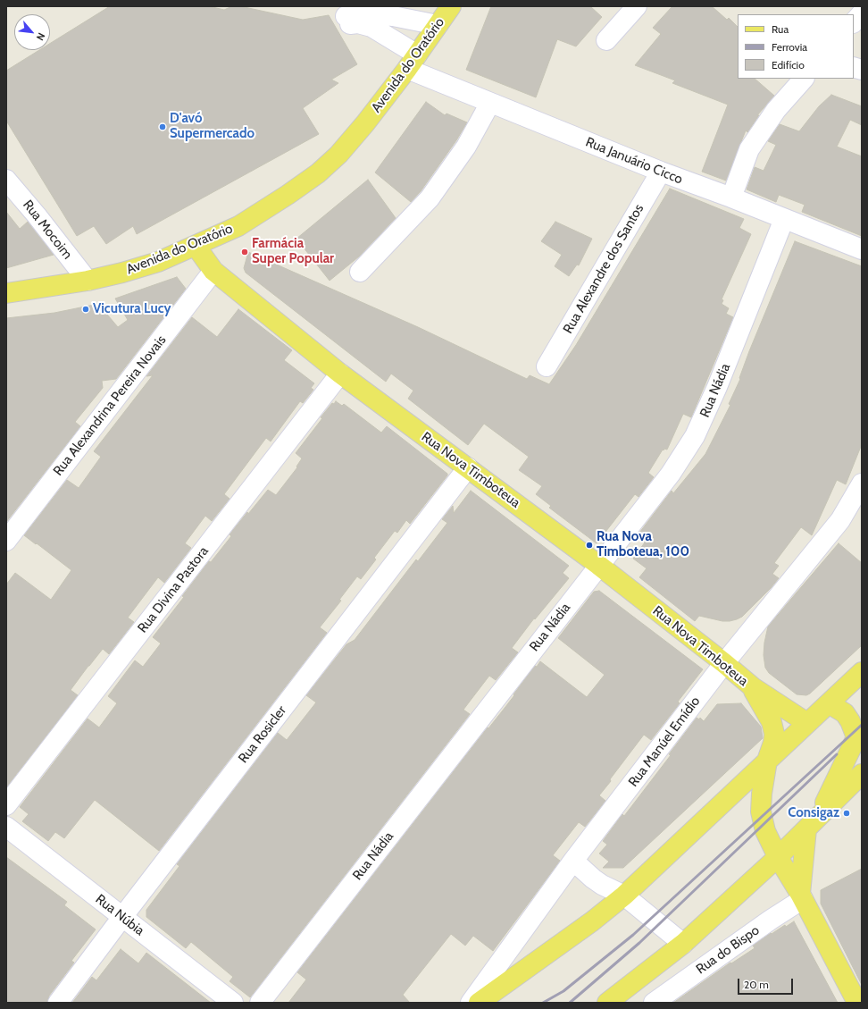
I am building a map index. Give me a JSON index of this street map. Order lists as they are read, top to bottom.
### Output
{
  "streets": {
    "main road": ["Avenida do Oratório", "Rua Nova Timboteua"],
    "street": [
      "Rua Januário Cicco",
      "Rua Mocoim",
      "Rua Alexandre dos Santos",
      "Rua Nádia",
      "Rua Alexandrina Pereira Novais",
      "Rua Divina Pastora",
      "Rua Rosicler",
      "Rua Manúel Emídio",
      "Rua Núbia",
      "Rua do Bispo"
    ]
  },
  "crossings": [
    ["Avenida do Oratório", "Rua Januário Cicco"],
    ["Avenida do Oratório", "Rua Mocoim"],
    ["Avenida do Oratório", "Rua Nova Timboteua"],
    ["Rua Januário Cicco", "Rua Alexandre dos Santos"],
    ["Rua Januário Cicco", "Rua Nádia"],
    ["Rua Nádia", "Rua Nova Timboteua"],
    ["Rua Alexandrina Pereira Novais", "Rua Nova Timboteua"],
    ["Rua Nova Timboteua", "Rua Divina Pastora"],
    ["Rua Nova Timboteua", "Rua Rosicler"],
    ["Rua Nova Timboteua", "Rua Manúel Emídio"],
    ["Rua Nova Timboteua", "Rua do Bispo"],
    ["Rua Rosicler", "Rua Núbia"]
  ],
  "places": [
    "D'avó Supermercado",
    "Farmácia Super Popular",
    "Vicutura Lucy",
    "Rua Nova Timboteua, 100",
    "Consigaz"
  ],
  "legend": ["Rua", "Ferrovia", "Edifício"],
  "scale_bar": "20 m",
  "north": "bottom right"
}
